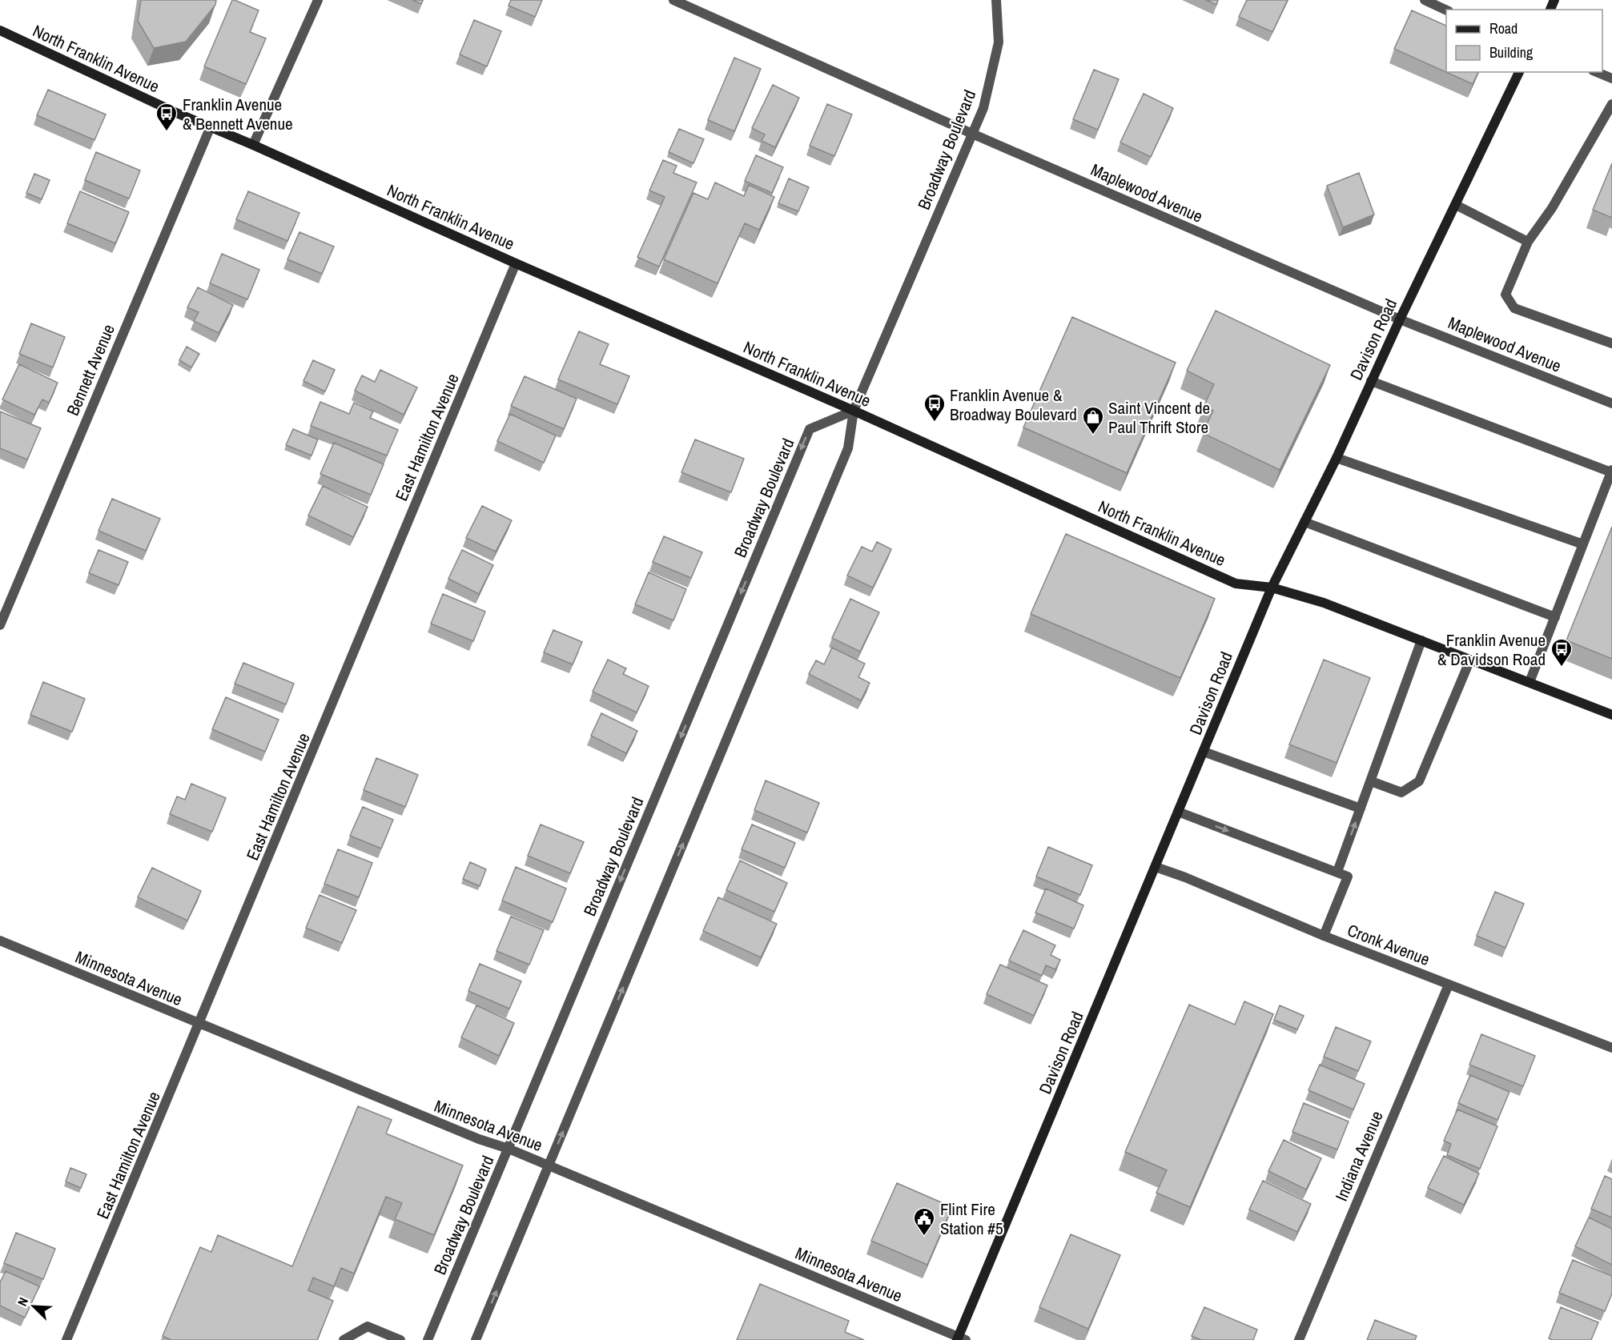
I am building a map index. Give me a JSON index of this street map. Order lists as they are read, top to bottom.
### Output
{
  "streets": {
    "street": [
      "North Franklin Avenue",
      "Broadway Boulevard",
      "Maplewood Avenue",
      "Davison Road",
      "Bennett Avenue",
      "East Hamilton Avenue",
      "Cronk Avenue",
      "Minnesota Avenue",
      "Indiana Avenue"
    ]
  },
  "crossings": [
    ["North Franklin Avenue", "Broadway Boulevard"],
    ["North Franklin Avenue", "Davison Road"],
    ["North Franklin Avenue", "Bennett Avenue"],
    ["North Franklin Avenue", "East Hamilton Avenue"],
    ["Broadway Boulevard", "Maplewood Avenue"],
    ["Broadway Boulevard", "Minnesota Avenue"],
    ["Maplewood Avenue", "Davison Road"],
    ["Davison Road", "Cronk Avenue"],
    ["Davison Road", "Minnesota Avenue"],
    ["East Hamilton Avenue", "Minnesota Avenue"],
    ["Cronk Avenue", "Indiana Avenue"]
  ],
  "places": {
    "bus stop": ["Franklin Avenue & Bennett Avenue", "Franklin Avenue & Broadway Boulevard", "Franklin Avenue & Davidson Road"],
    "shop": ["Saint Vincent de Paul Thrift Store"],
    "public building": ["Flint Fire Station #5"]
  },
  "legend": ["Road", "Building"],
  "north": "top left"
}
